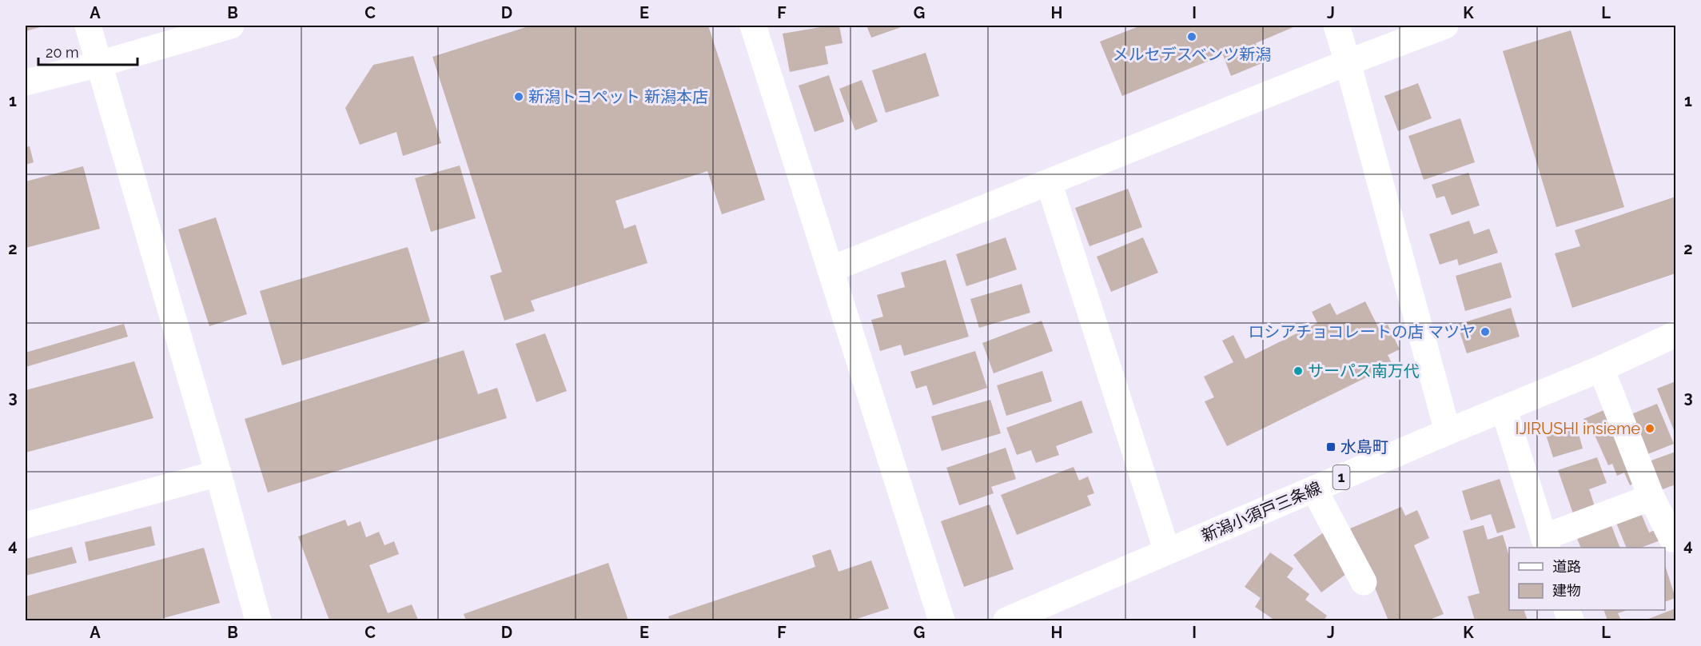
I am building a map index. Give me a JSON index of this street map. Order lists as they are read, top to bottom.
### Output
{
  "streets": {
    "street": ["1", "新潟小須戸三条線"]
  },
  "places": {
    "other": [
      "メルセデスベンツ新潟",
      "新潟トヨペット 新潟本店",
      "ロシアチョコレートの店 マツヤ",
      "サーパス南万代",
      "IJIRUSHI insieme"
    ],
    "transit": ["水島町"]
  },
  "legend": ["道路", "建物"],
  "scale_bar": "20 m",
  "grid": {
    "columns": [
      "A",
      "B",
      "C",
      "D",
      "E",
      "F",
      "G",
      "H",
      "I",
      "J",
      "K",
      "L"
    ],
    "rows": [
      "1",
      "2",
      "3",
      "4"
    ]
  }
}
